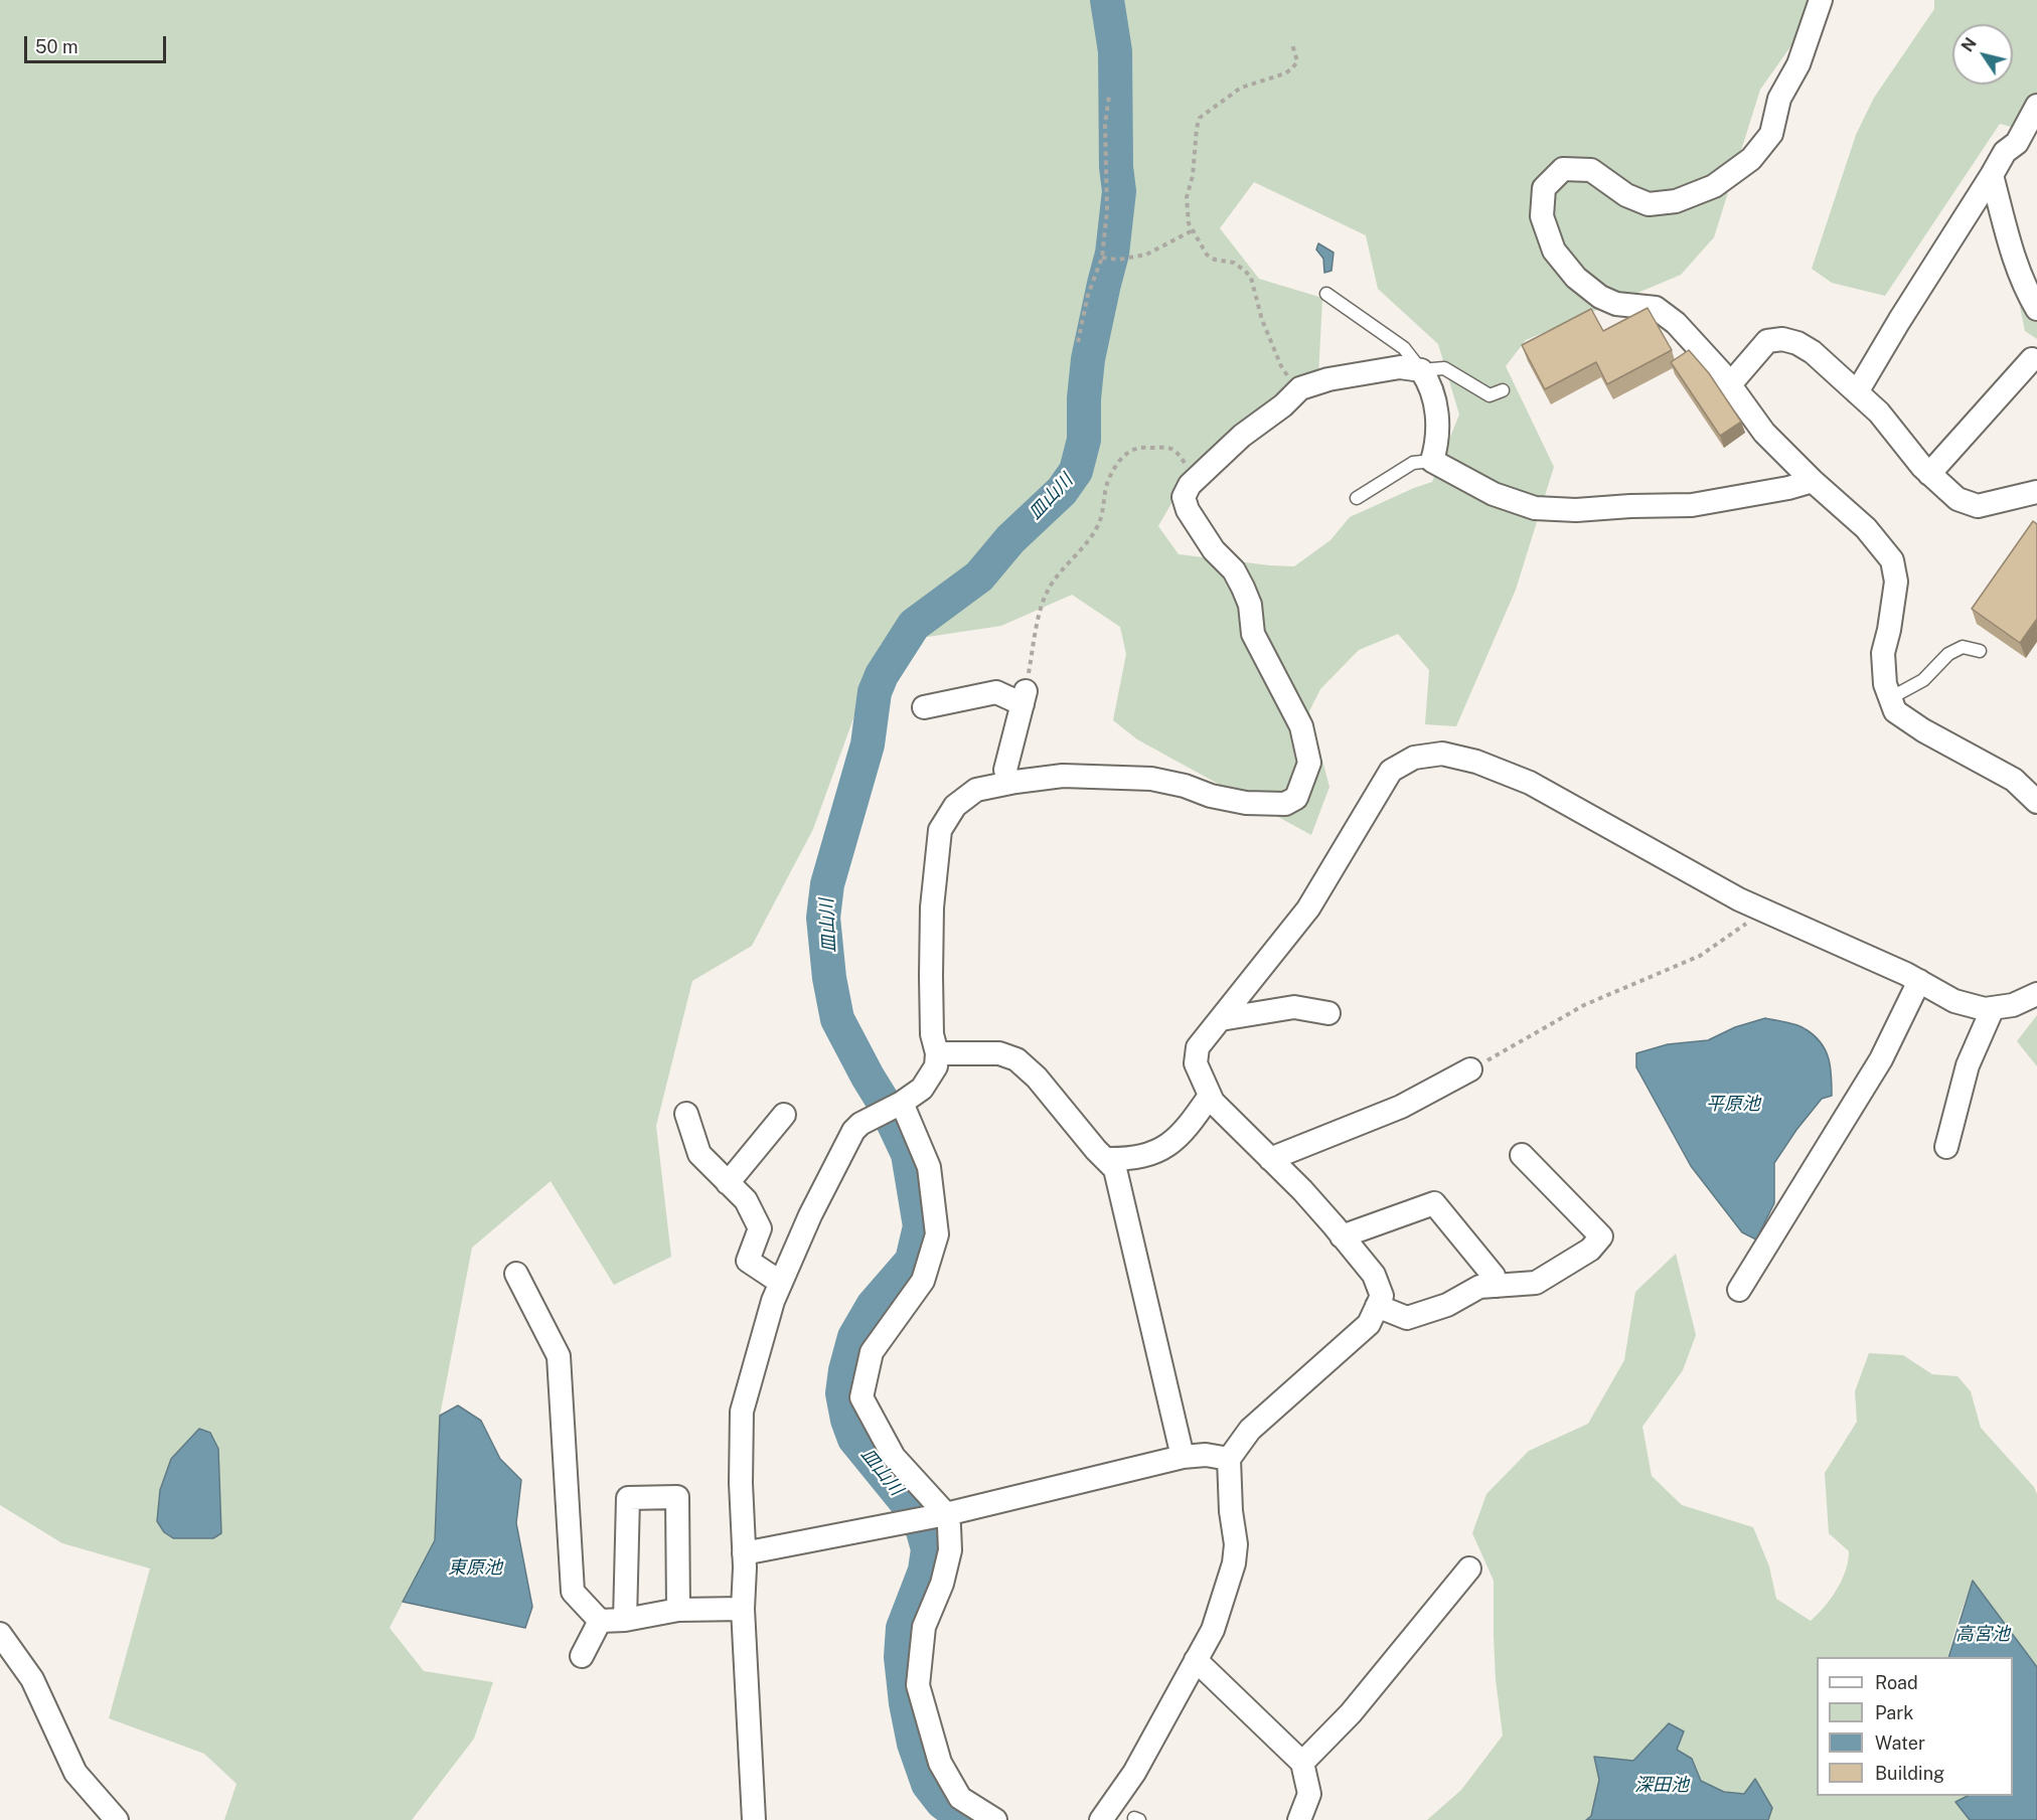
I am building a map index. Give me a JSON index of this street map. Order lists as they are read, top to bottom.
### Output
{
  "water": [
    "皿山川",
    "平原池",
    "東原池",
    "高宮池",
    "深田池"
  ],
  "legend": [
    "Road",
    "Park",
    "Water",
    "Building"
  ],
  "scale_bar": "50 m",
  "north": "top left"
}
